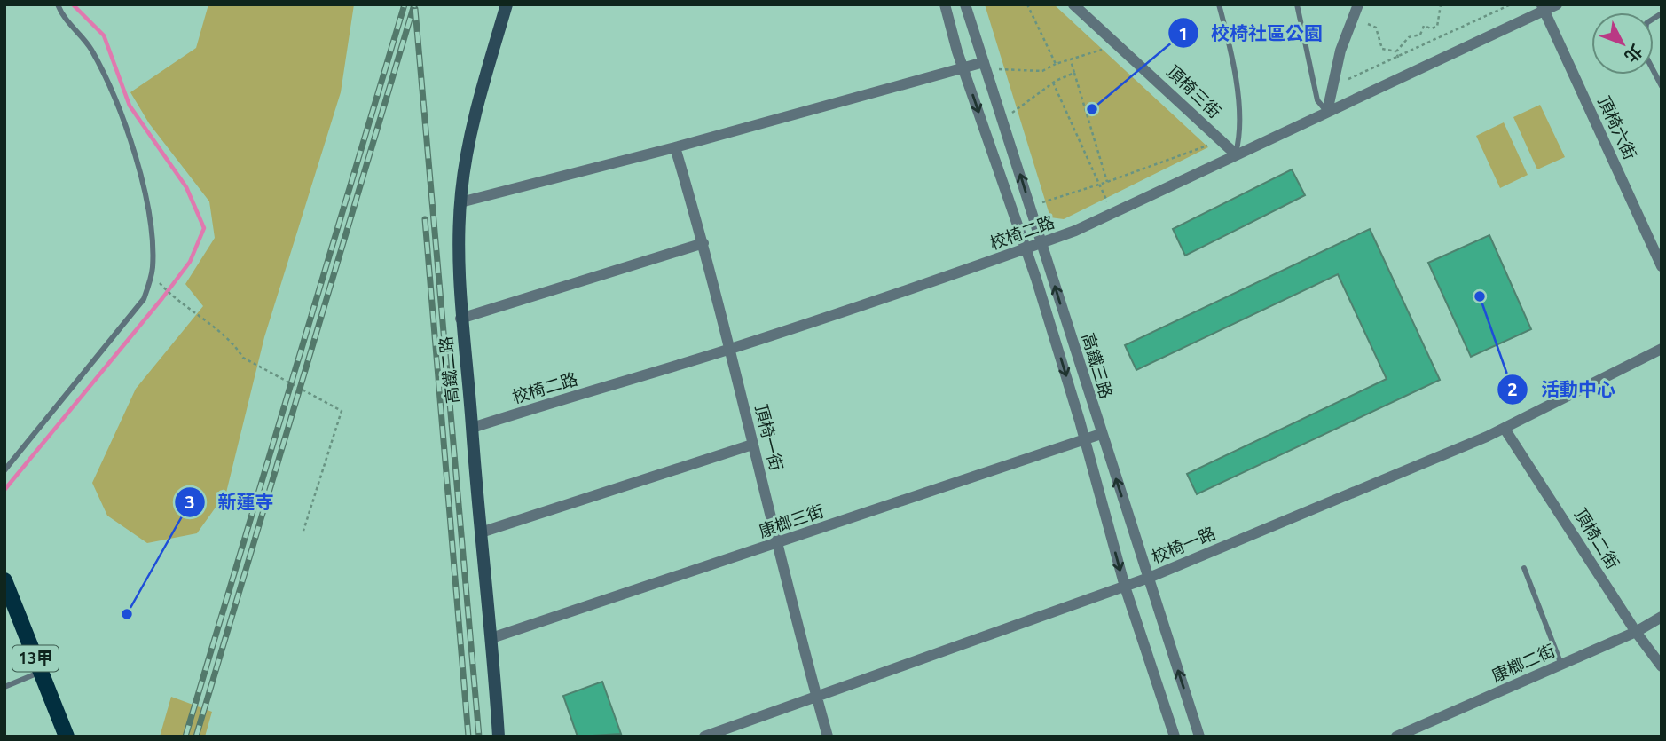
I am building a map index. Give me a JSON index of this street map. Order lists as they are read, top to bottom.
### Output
{
  "streets": {
    "main road": ["13甲"],
    "street": [
      "頂椅三街",
      "頂椅六街",
      "校椅二路",
      "高鐵三路",
      "高鐵二路",
      "頂椅一街",
      "康榔三街",
      "頂椅二街",
      "校椅一路",
      "康榔二街"
    ]
  },
  "crossings": [
    ["頂椅三街", "校椅二路"],
    ["頂椅六街", "校椅二路"],
    ["校椅二路", "高鐵三路"],
    ["校椅二路", "高鐵二路"],
    ["校椅二路", "頂椅一街"],
    ["高鐵三路", "康榔三街"],
    ["高鐵三路", "校椅一路"],
    ["高鐵二路", "康榔三街"],
    ["頂椅一街", "康榔三街"],
    ["頂椅一街", "校椅一路"],
    ["頂椅二街", "校椅一路"],
    ["頂椅二街", "康榔二街"]
  ],
  "places": ["校椅社區公園", "活動中心", "新蓮寺"],
  "north": "bottom right"
}
